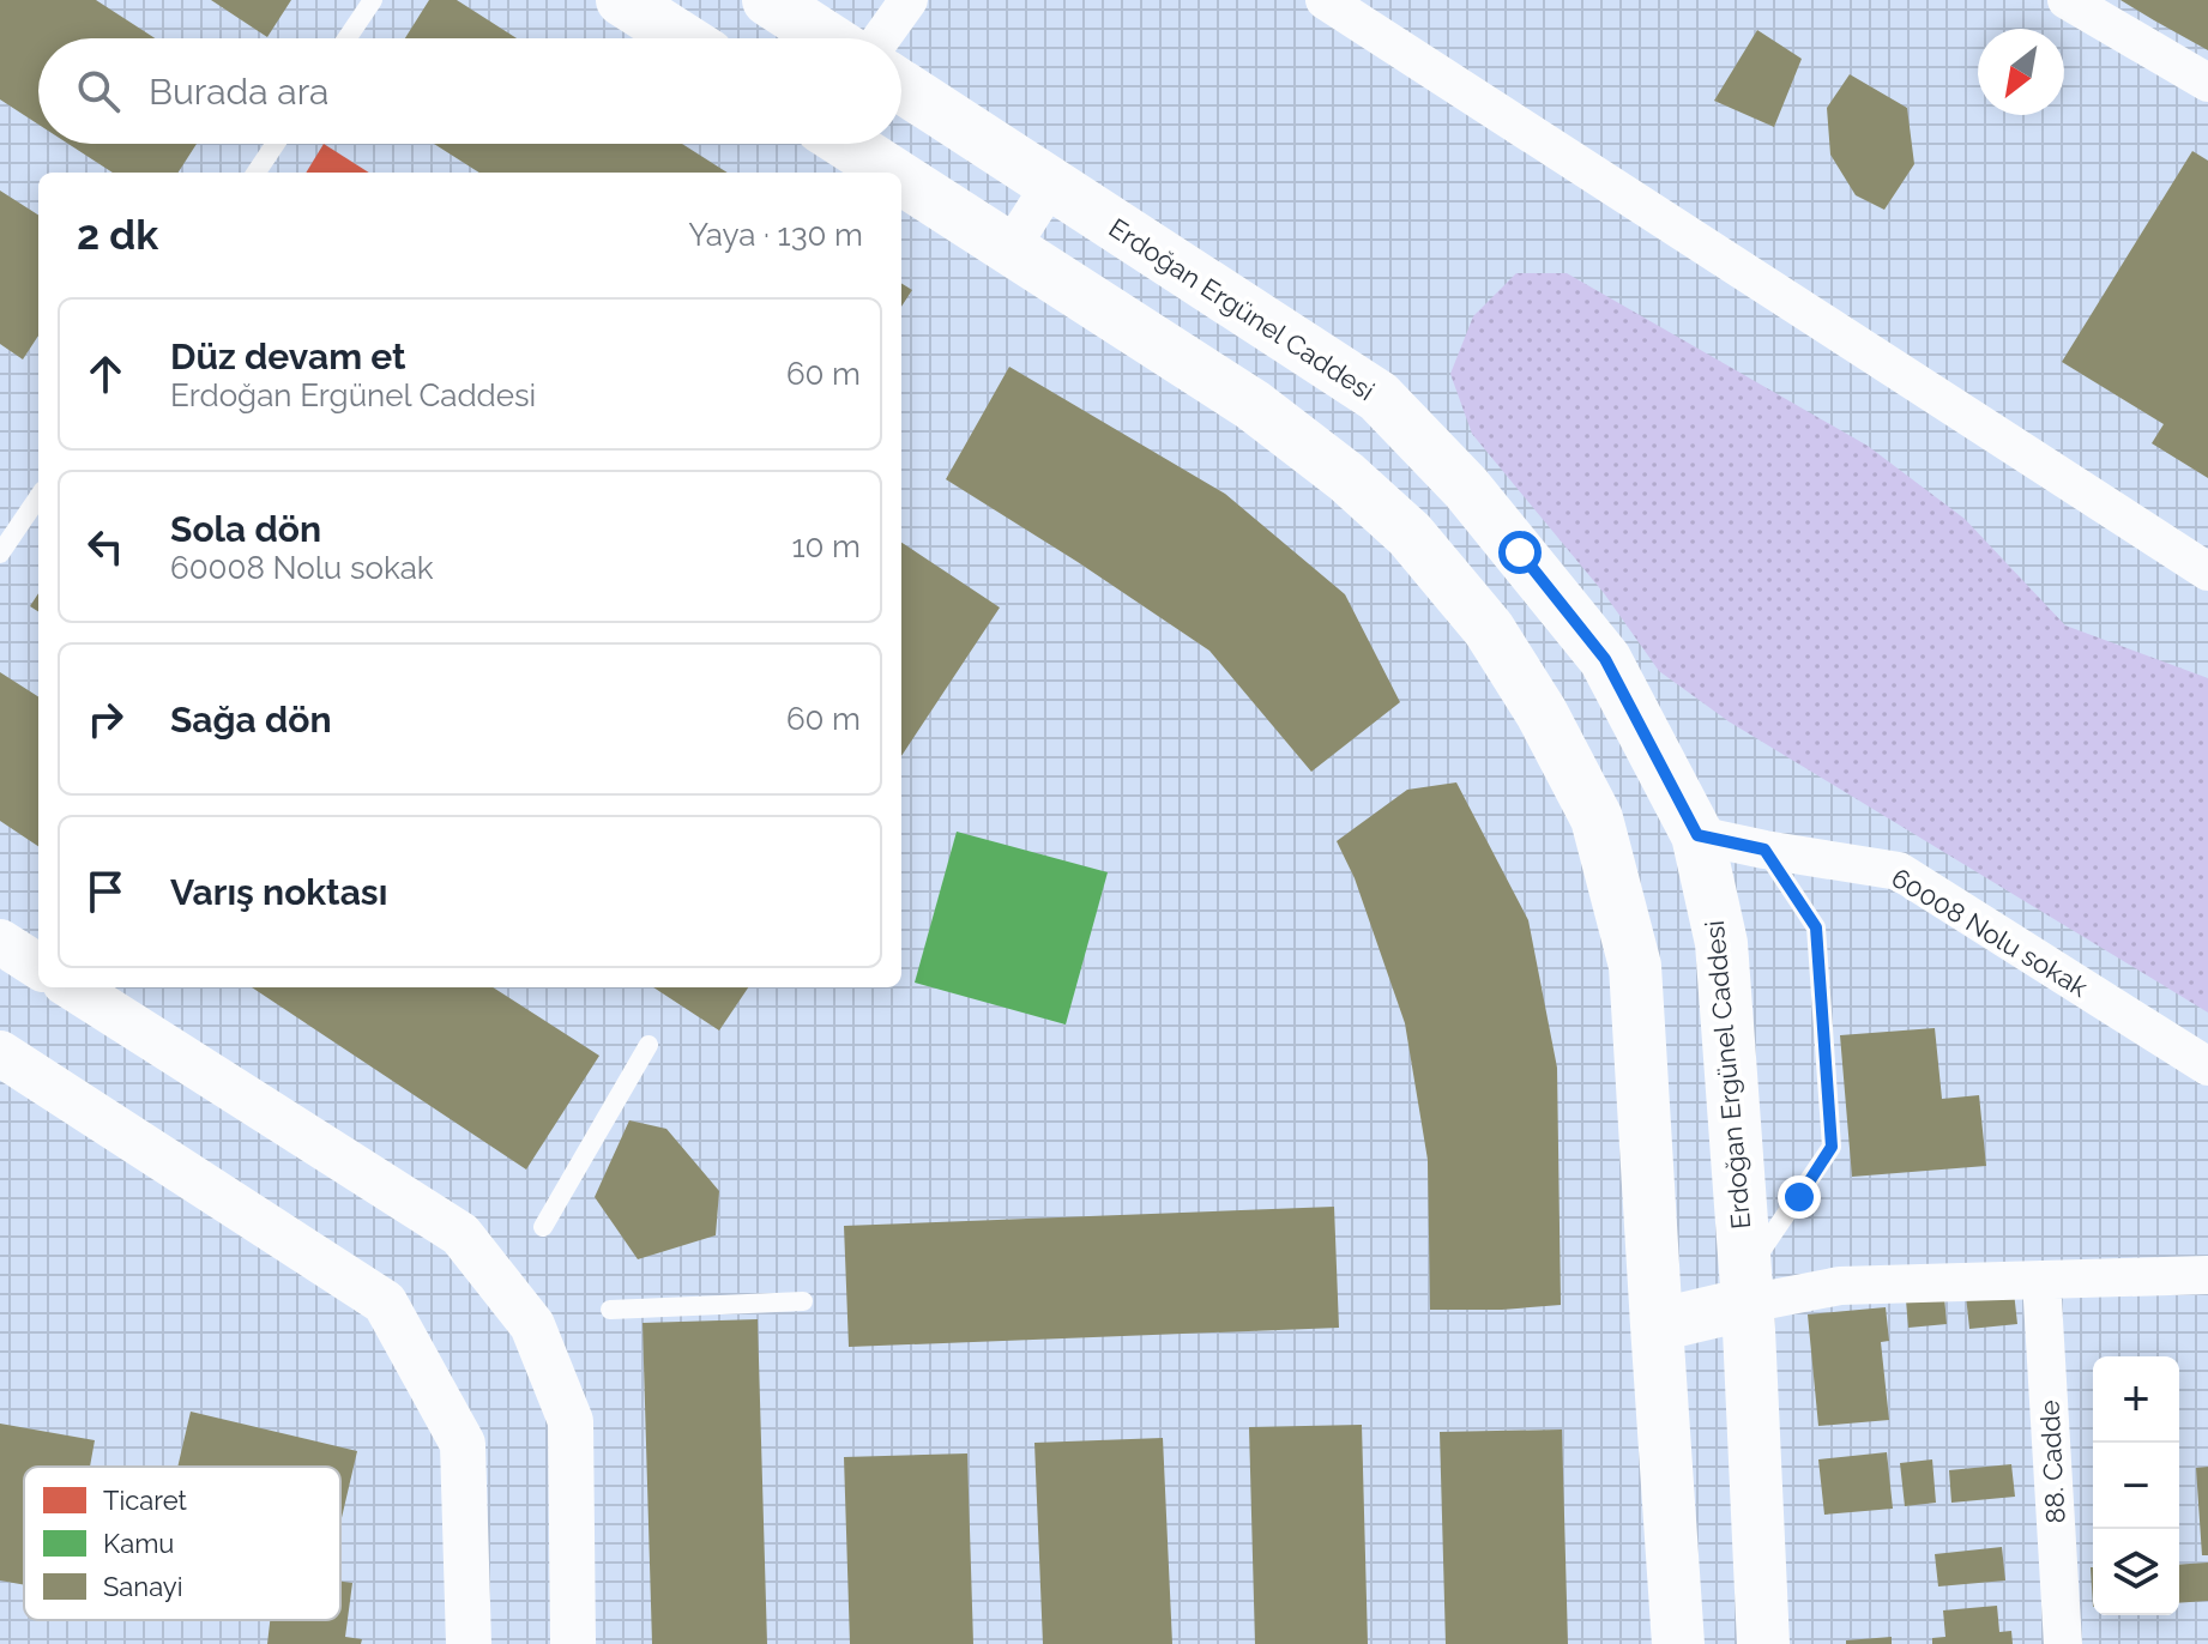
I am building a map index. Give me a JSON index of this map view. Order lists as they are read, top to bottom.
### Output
{
  "streets": {
    "main road": ["Erdoğan Ergünel Caddesi"],
    "street": ["60008 Nolu sokak", "88. Cadde"]
  },
  "crossings": [
    ["Erdoğan Ergünel Caddesi", "60008 Nolu sokak"]
  ],
  "legend": ["Ticaret", "Kamu", "Sanayi"],
  "north": "bottom left",
  "page": {
    "search": "Burada ara",
    "heading": ["2 dk", "Yaya · 130 m"],
    "list": [
      ["Düz devam et", "Erdoğan Ergünel Caddesi", "60 m"],
      ["Sola dön", "60008 Nolu sokak", "10 m"],
      ["Sağa dön", "60 m"],
      "Varış noktası"
    ],
    "map_buttons": ["+", "−"]
  }
}
